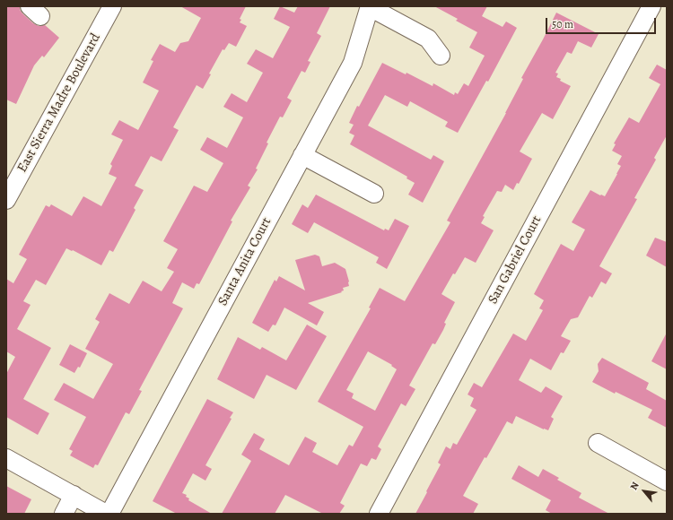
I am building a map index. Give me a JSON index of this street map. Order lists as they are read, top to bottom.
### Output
{
  "streets": {
    "street": ["East Sierra Madre Boulevard", "San Gabriel Court", "Santa Anita Court"]
  },
  "scale_bar": "50 m",
  "north": "top left"
}
